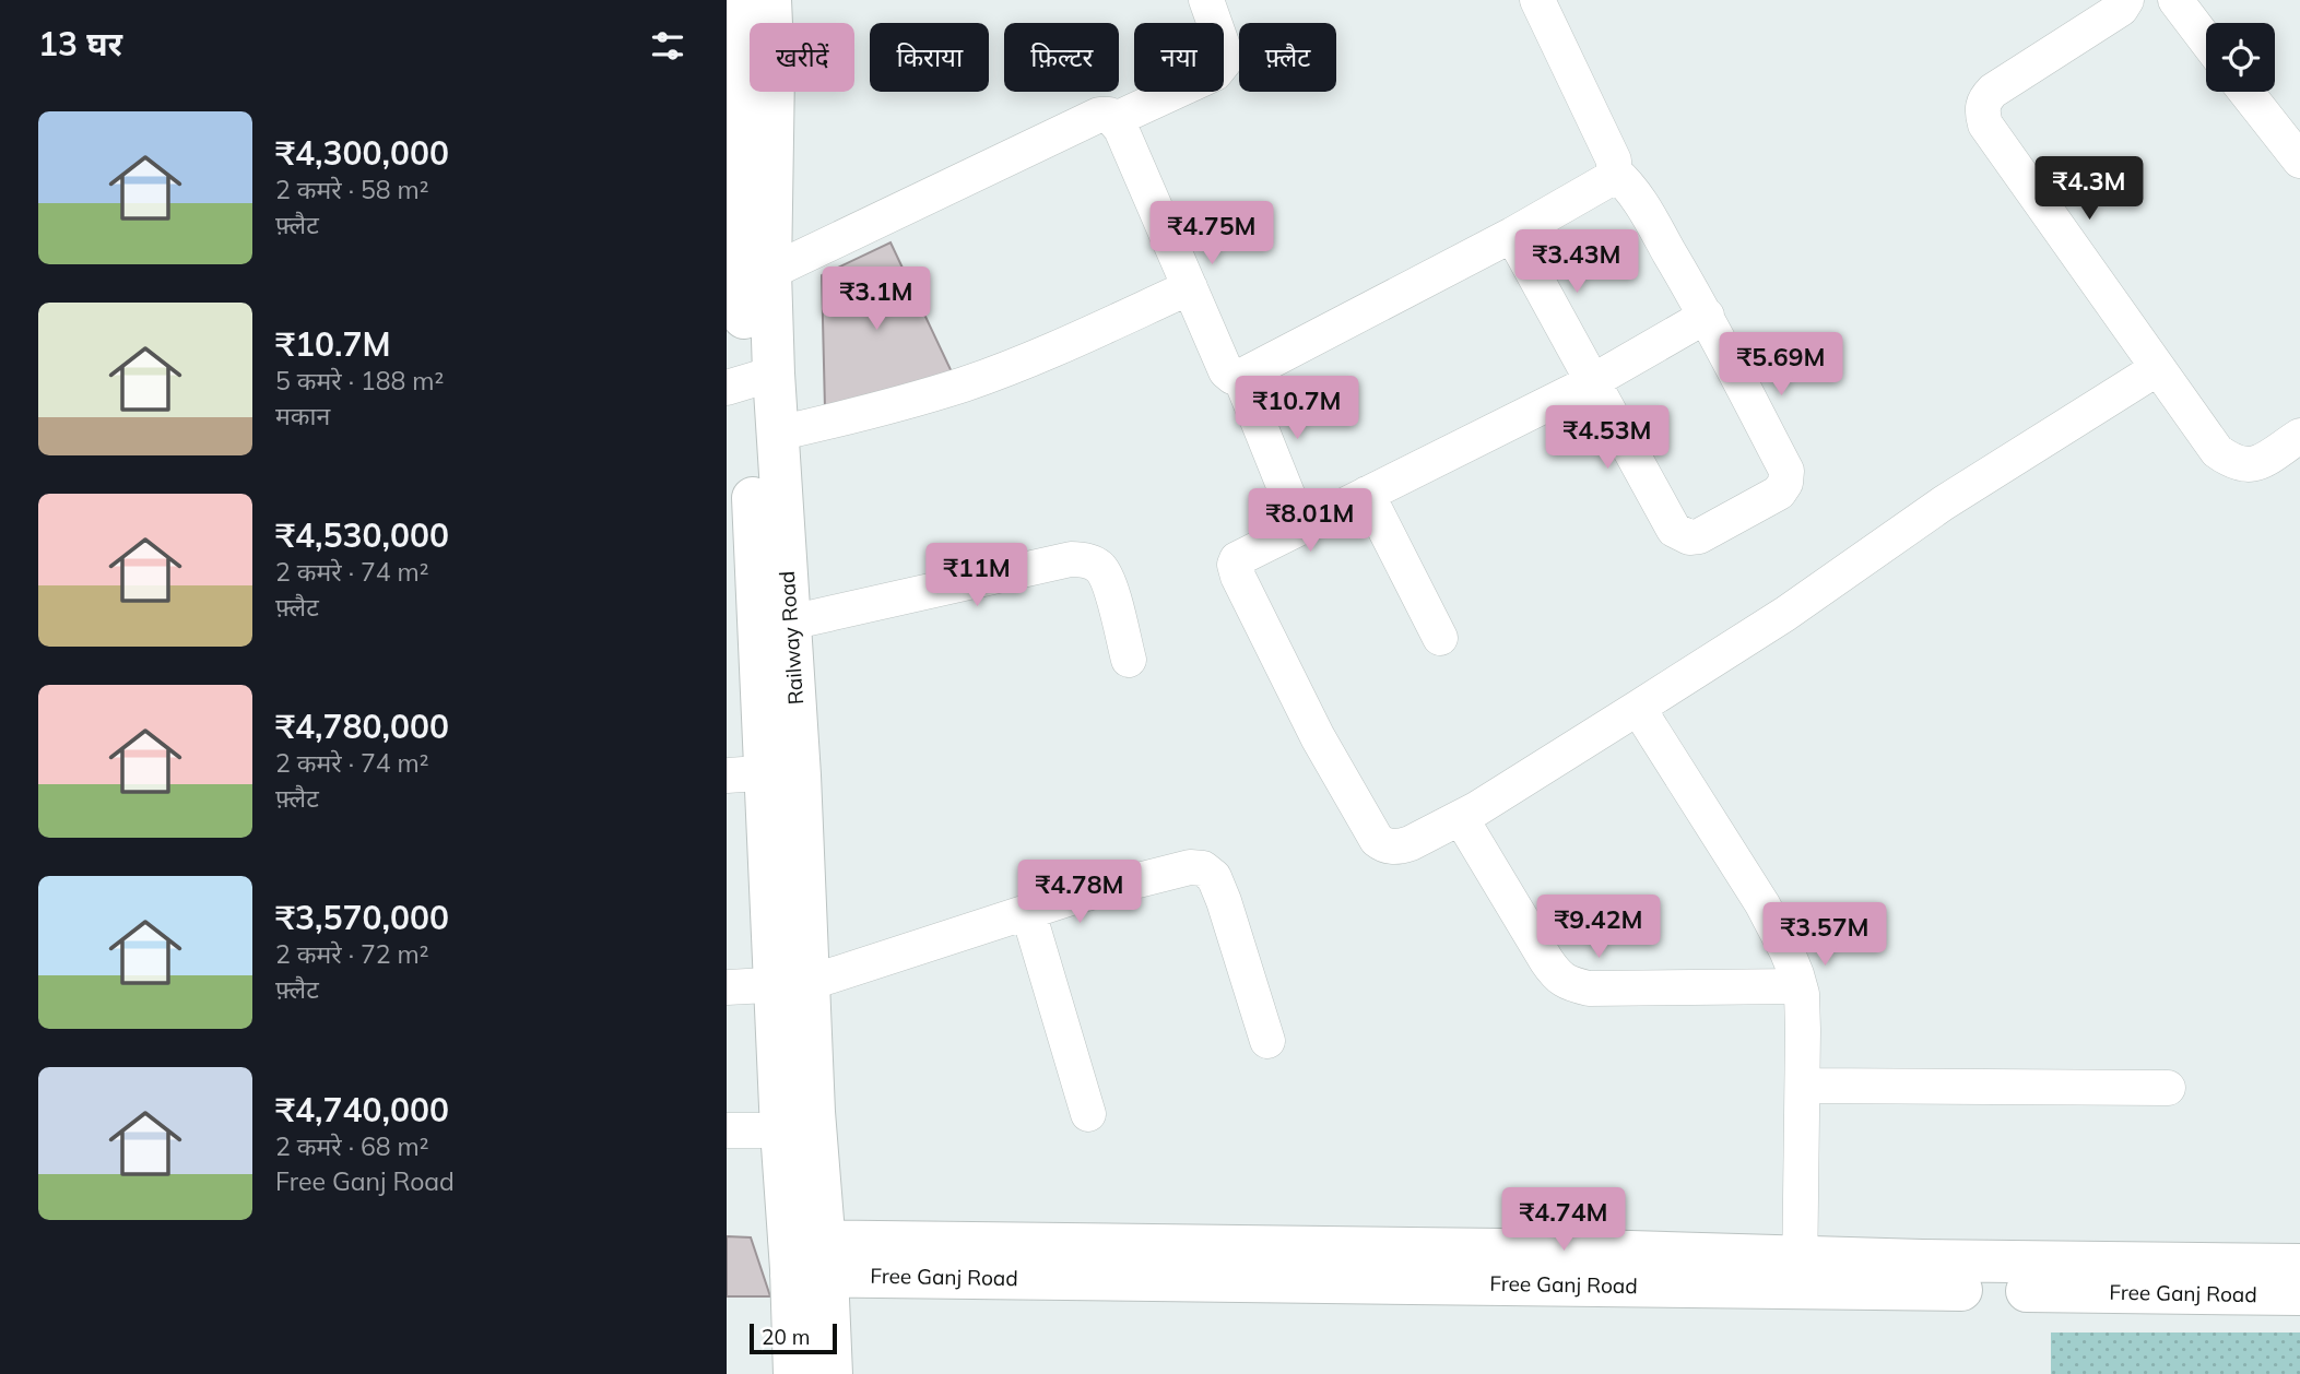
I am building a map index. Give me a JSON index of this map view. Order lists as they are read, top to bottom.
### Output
{
  "streets": {
    "street": ["Railway Road", "Free Ganj Road"]
  },
  "crossings": [
    ["Railway Road", "Free Ganj Road"]
  ],
  "scale_bar": "20 m",
  "page": {
    "heading": "13 घर",
    "chip": [
      "खरीदें",
      "किराया",
      "फ़िल्टर",
      "नया",
      "फ़्लैट"
    ],
    "list": [
      {
        "name": "₹4,300,000",
        "note": "2 कमरे · 58 m² · फ़्लैट"
      },
      {
        "name": "₹10.7M",
        "note": "5 कमरे · 188 m² · मकान"
      },
      {
        "name": "₹4,530,000",
        "note": "2 कमरे · 74 m² · फ़्लैट"
      },
      {
        "name": "₹4,780,000",
        "note": "2 कमरे · 74 m² · फ़्लैट"
      },
      {
        "name": "₹3,570,000",
        "note": "2 कमरे · 72 m² · फ़्लैट"
      },
      {
        "name": "₹4,740,000",
        "note": "2 कमरे · 68 m² · Free Ganj Road"
      }
    ],
    "price": [
      "₹4.3M",
      "₹4.75M",
      "₹3.43M",
      "₹3.1M",
      "₹5.69M",
      "₹10.7M",
      "₹4.53M",
      "₹8.01M",
      "₹11M",
      "₹4.78M",
      "₹9.42M",
      "₹3.57M",
      "₹4.74M"
    ],
    "scale": "20 m"
  }
}
